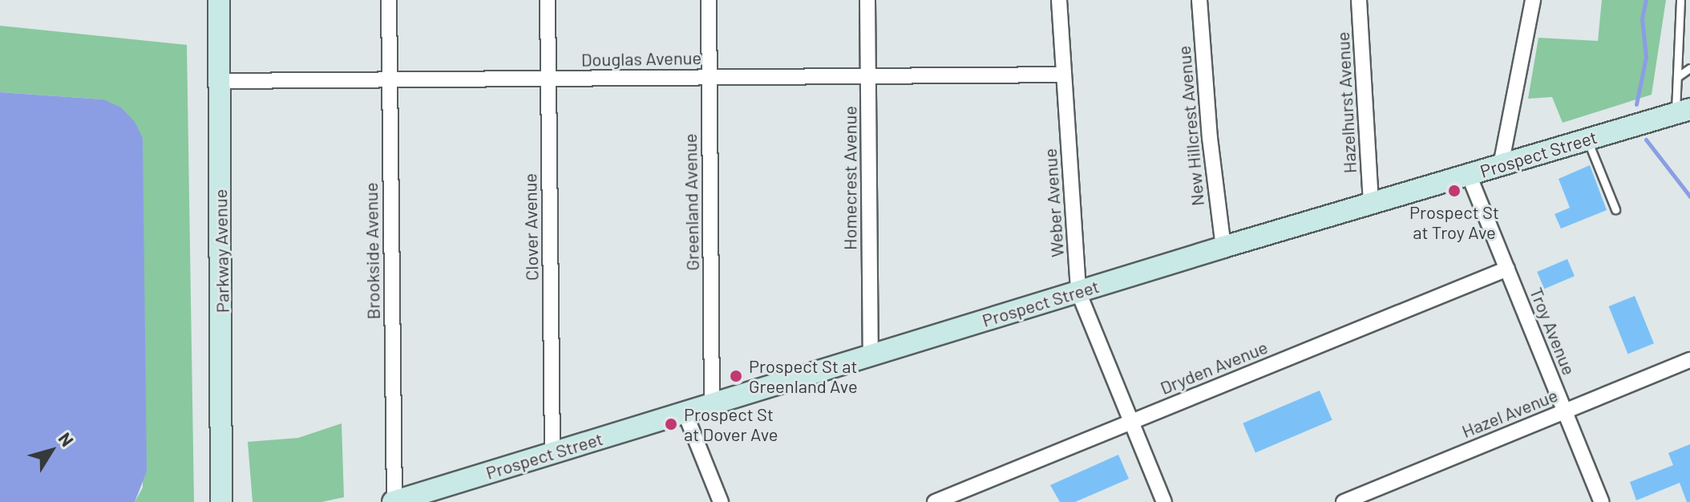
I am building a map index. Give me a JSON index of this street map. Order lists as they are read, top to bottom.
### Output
{
  "streets": {
    "street": [
      "Douglas Avenue",
      "Hazelhurst Avenue",
      "New Hillcrest Avenue",
      "Prospect Street",
      "Homecrest Avenue",
      "Greenland Avenue",
      "Weber Avenue",
      "Clover Avenue",
      "Parkway Avenue",
      "Brookside Avenue",
      "Troy Avenue",
      "Dryden Avenue",
      "Hazel Avenue"
    ]
  },
  "crossings": [
    ["Douglas Avenue", "Homecrest Avenue"],
    ["Douglas Avenue", "Greenland Avenue"],
    ["Douglas Avenue", "Weber Avenue"],
    ["Douglas Avenue", "Clover Avenue"],
    ["Douglas Avenue", "Parkway Avenue"],
    ["Douglas Avenue", "Brookside Avenue"],
    ["Hazelhurst Avenue", "Prospect Street"],
    ["New Hillcrest Avenue", "Prospect Street"],
    ["Prospect Street", "Homecrest Avenue"],
    ["Prospect Street", "Greenland Avenue"],
    ["Prospect Street", "Weber Avenue"],
    ["Prospect Street", "Clover Avenue"],
    ["Prospect Street", "Brookside Avenue"],
    ["Prospect Street", "Troy Avenue"],
    ["Weber Avenue", "Dryden Avenue"],
    ["Troy Avenue", "Dryden Avenue"],
    ["Troy Avenue", "Hazel Avenue"]
  ],
  "places": ["Prospect St at Troy Ave", "Prospect St at Greenland Ave", "Prospect St at Dover Ave"],
  "north": "top right"
}
